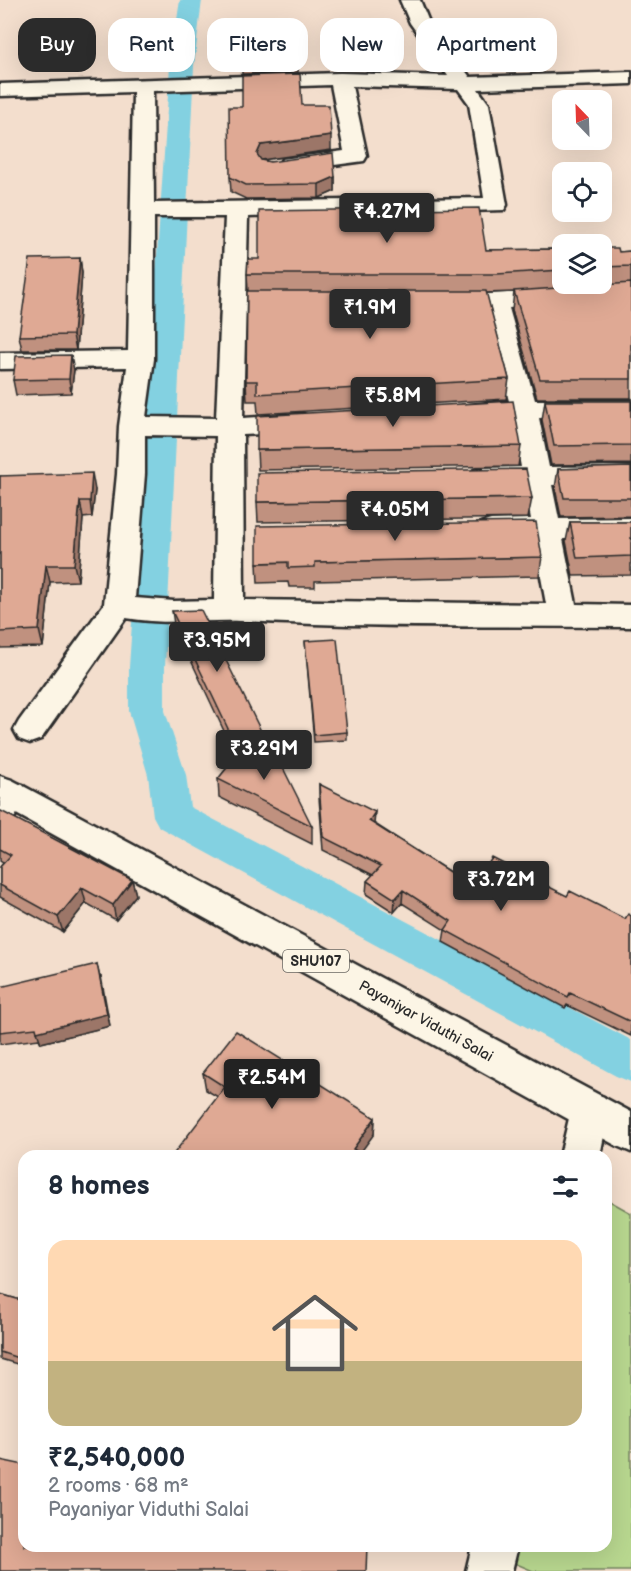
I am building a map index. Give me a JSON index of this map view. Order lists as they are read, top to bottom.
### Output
{
  "streets": {
    "street": ["SHU107", "Payaniyar Viduthi Salai"]
  },
  "north": "top left",
  "page": {
    "chip": [
      "Buy",
      "Rent",
      "Filters",
      "New",
      "Apartment"
    ],
    "price": [
      "₹4.27M",
      "₹1.9M",
      "₹5.8M",
      "₹4.05M",
      "₹3.95M",
      "₹3.29M",
      "₹3.72M",
      "₹2.54M"
    ],
    "heading": "8 homes",
    "list": [
      {
        "name": "₹2,540,000",
        "note": "2 rooms · 68 m² · Payaniyar Viduthi Salai"
      }
    ]
  }
}
